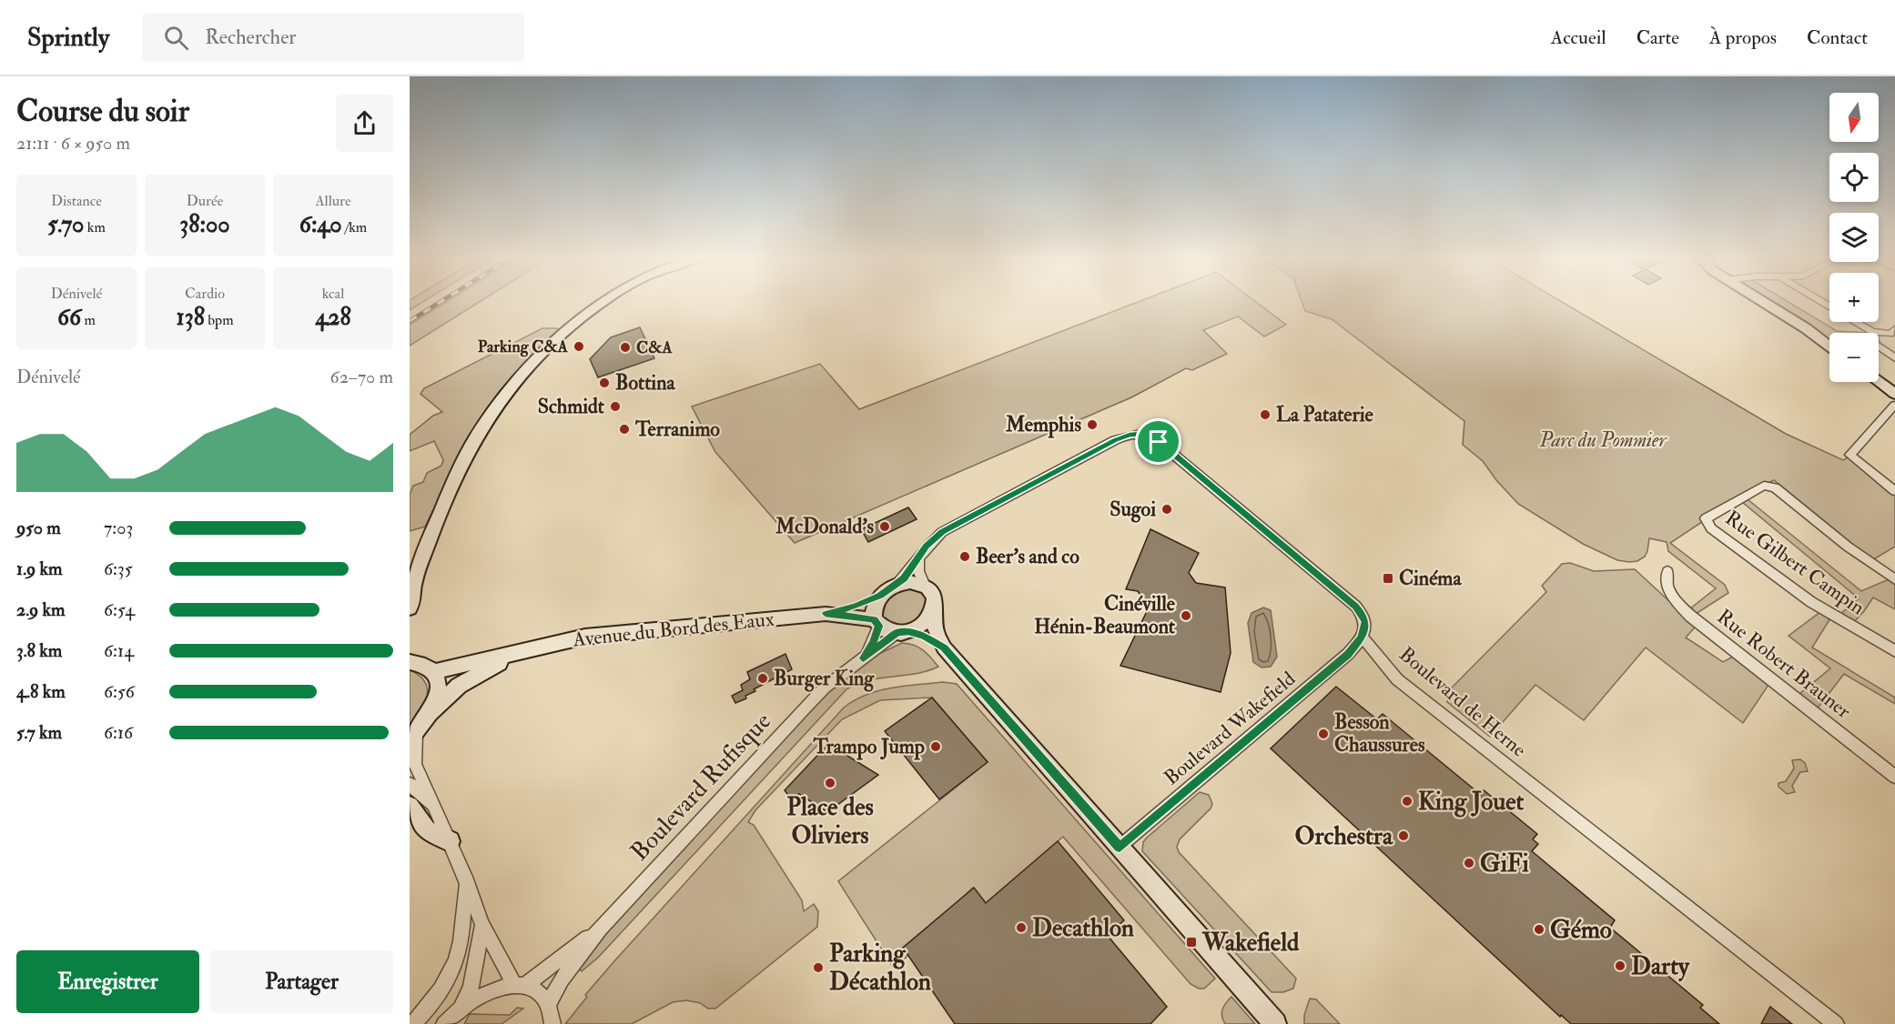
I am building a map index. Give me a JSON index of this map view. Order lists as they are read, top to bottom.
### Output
{
  "streets": {
    "street": [
      "Rue Gilbert Campin",
      "Avenue du Bord des Eaux",
      "Rue Robert Brauner",
      "Boulevard de Herne",
      "Boulevard Wakefield",
      "Boulevard Rufisque"
    ]
  },
  "crossings": [
    ["Avenue du Bord des Eaux", "Boulevard Rufisque"],
    ["Boulevard de Herne", "Boulevard Wakefield"]
  ],
  "parks": ["Parc du Pommier"],
  "places": {
    "other": [
      "Parking C&A",
      "C&A",
      "Bottina",
      "Schmidt",
      "La Pataterie",
      "Memphis",
      "Terranimo",
      "Sugoi",
      "McDonald's",
      "Beer's and co",
      "Cinéville Hénin-Beaumont",
      "Burger King",
      "Besson Chaussures",
      "Trampo Jump",
      "Place des Oliviers",
      "King Jouet",
      "Orchestra",
      "GiFi",
      "Decathlon",
      "Gémo",
      "Darty",
      "Parking Décathlon"
    ],
    "transit": ["Cinéma", "Wakefield"]
  },
  "north": "bottom",
  "page": {
    "header": "Sprintly",
    "search": "Rechercher",
    "nav": [
      "Accueil",
      "Carte",
      "À propos",
      "Contact"
    ],
    "heading": ["Course du soir", "21:11 · 6 × 950 m"],
    "map_buttons": ["+", "−"],
    "stats": [
      ["Distance", "5.70 km"],
      ["Durée", "38:00"],
      ["Allure", "6:40 /km"],
      ["Dénivelé", "66 m"],
      ["Cardio", "138 bpm"],
      ["kcal", "428"]
    ],
    "chart": ["Dénivelé", "62–70 m"],
    "list": [
      {
        "name": "950 m",
        "note": "7:03"
      },
      {
        "name": "1.9 km",
        "note": "6:35"
      },
      {
        "name": "2.9 km",
        "note": "6:54"
      },
      {
        "name": "3.8 km",
        "note": "6:14"
      },
      {
        "name": "4.8 km",
        "note": "6:56"
      },
      {
        "name": "5.7 km",
        "note": "6:16"
      }
    ],
    "buttons": ["Enregistrer", "Partager"]
  }
}
